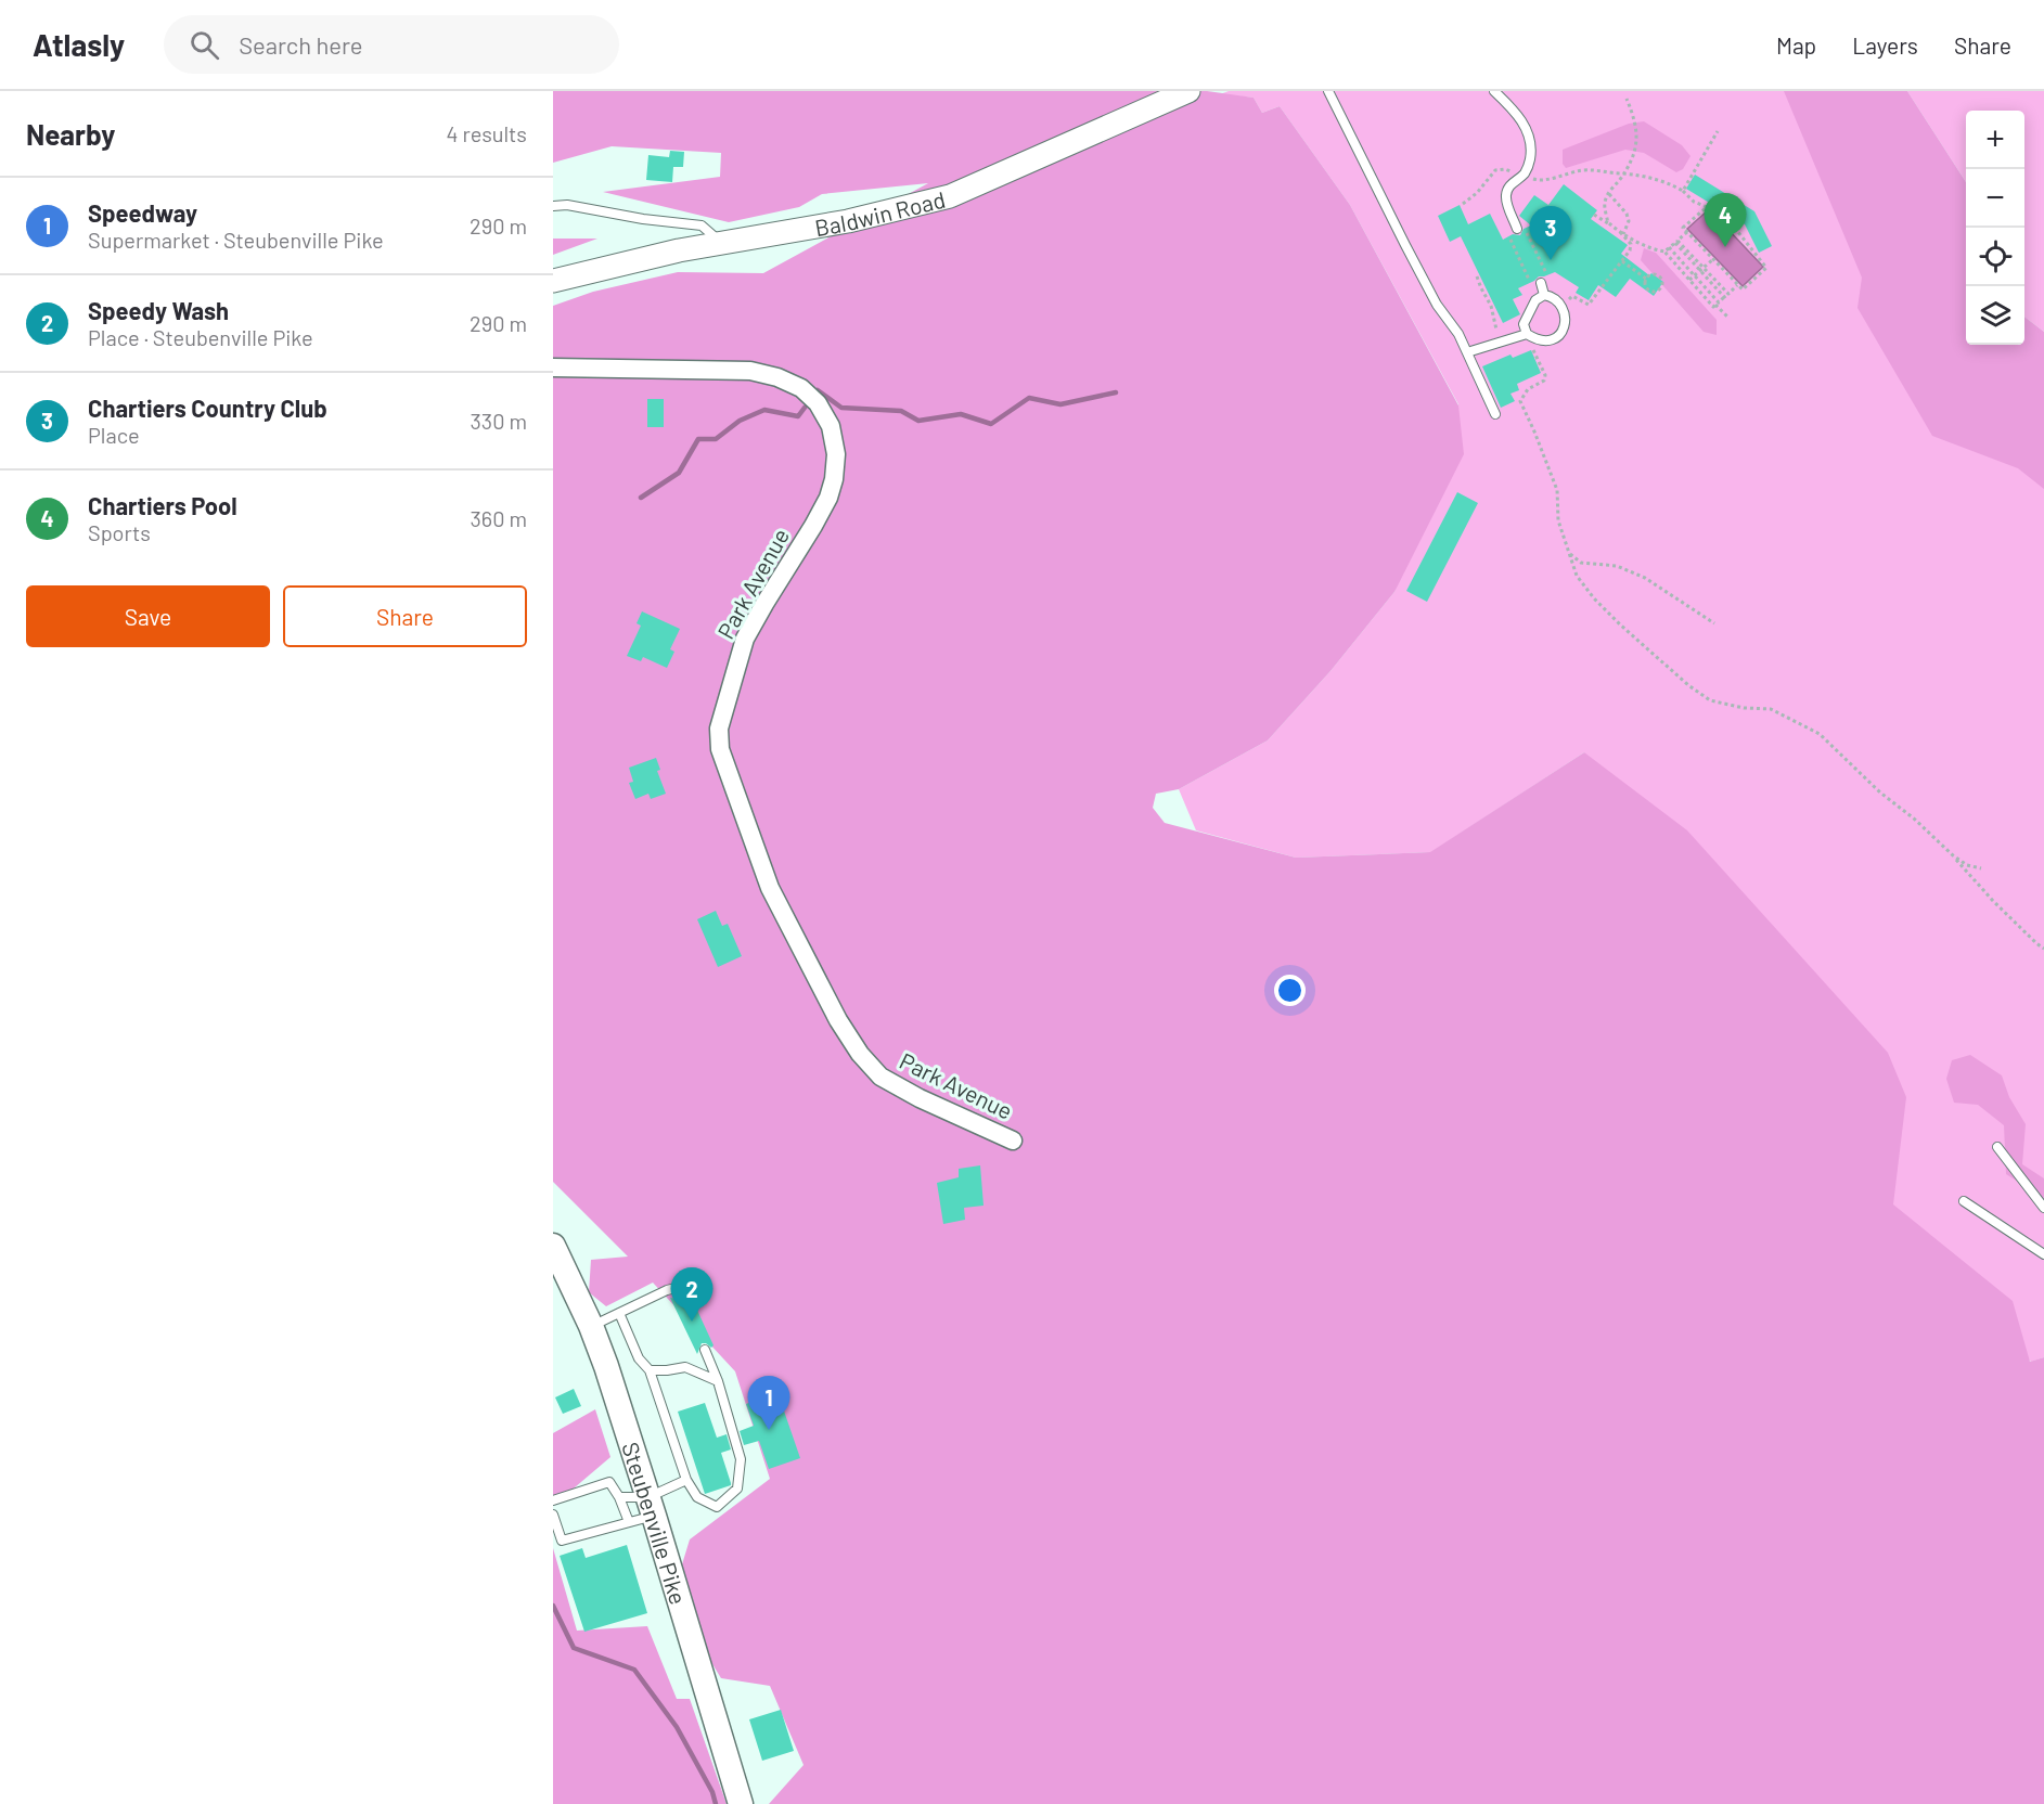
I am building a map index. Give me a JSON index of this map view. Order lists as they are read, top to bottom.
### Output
{
  "streets": {
    "main road": ["Steubenville Pike"],
    "street": ["Baldwin Road", "Park Avenue"]
  },
  "page": {
    "header": "Atlasly",
    "search": "Search here",
    "nav": ["Map", "Layers", "Share"],
    "heading": ["Nearby", "4 results"],
    "map_buttons": ["+", "−"],
    "list": [
      {
        "mark": "1",
        "name": "Speedway",
        "note": "Supermarket · Steubenville Pike",
        "value": "290 m"
      },
      {
        "mark": "2",
        "name": "Speedy Wash",
        "note": "Place · Steubenville Pike",
        "value": "290 m"
      },
      {
        "mark": "3",
        "name": "Chartiers Country Club",
        "note": "Place",
        "value": "330 m"
      },
      {
        "mark": "4",
        "name": "Chartiers Pool",
        "note": "Sports",
        "value": "360 m"
      }
    ],
    "pins": [
      "4",
      "3",
      "2",
      "1"
    ],
    "buttons": ["Save", "Share"]
  }
}
